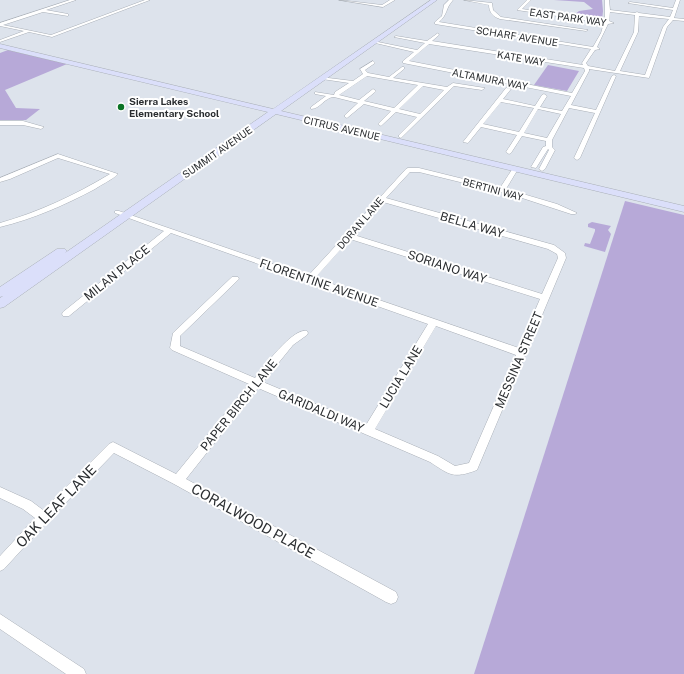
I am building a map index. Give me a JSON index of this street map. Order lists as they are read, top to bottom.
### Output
{
  "streets": {
    "main road": ["CITRUS AVENUE", "SUMMIT AVENUE"],
    "street": [
      "EAST PARK WAY",
      "SCHARF AVENUE",
      "KATE WAY",
      "ALTAMURA WAY",
      "BERTINI WAY",
      "DORAN LANE",
      "BELLA WAY",
      "SORIANO WAY",
      "MILAN PLACE",
      "FLORENTINE AVENUE",
      "MESSINA STREET",
      "LUCIA LANE",
      "PAPER BIRCH LANE",
      "GARIDALDI WAY",
      "OAK LEAF LANE",
      "CORALWOOD PLACE"
    ]
  },
  "crossings": [
    ["CITRUS AVENUE", "SUMMIT AVENUE"],
    ["SUMMIT AVENUE", "FLORENTINE AVENUE"],
    ["BERTINI WAY", "DORAN LANE"],
    ["DORAN LANE", "BELLA WAY"],
    ["DORAN LANE", "SORIANO WAY"],
    ["DORAN LANE", "FLORENTINE AVENUE"],
    ["BELLA WAY", "MESSINA STREET"],
    ["SORIANO WAY", "MESSINA STREET"],
    ["MILAN PLACE", "FLORENTINE AVENUE"],
    ["FLORENTINE AVENUE", "MESSINA STREET"],
    ["FLORENTINE AVENUE", "LUCIA LANE"],
    ["MESSINA STREET", "GARIDALDI WAY"],
    ["LUCIA LANE", "GARIDALDI WAY"],
    ["PAPER BIRCH LANE", "GARIDALDI WAY"],
    ["PAPER BIRCH LANE", "CORALWOOD PLACE"],
    ["OAK LEAF LANE", "CORALWOOD PLACE"]
  ],
  "places": ["Sierra Lakes Elementary School"]
}
